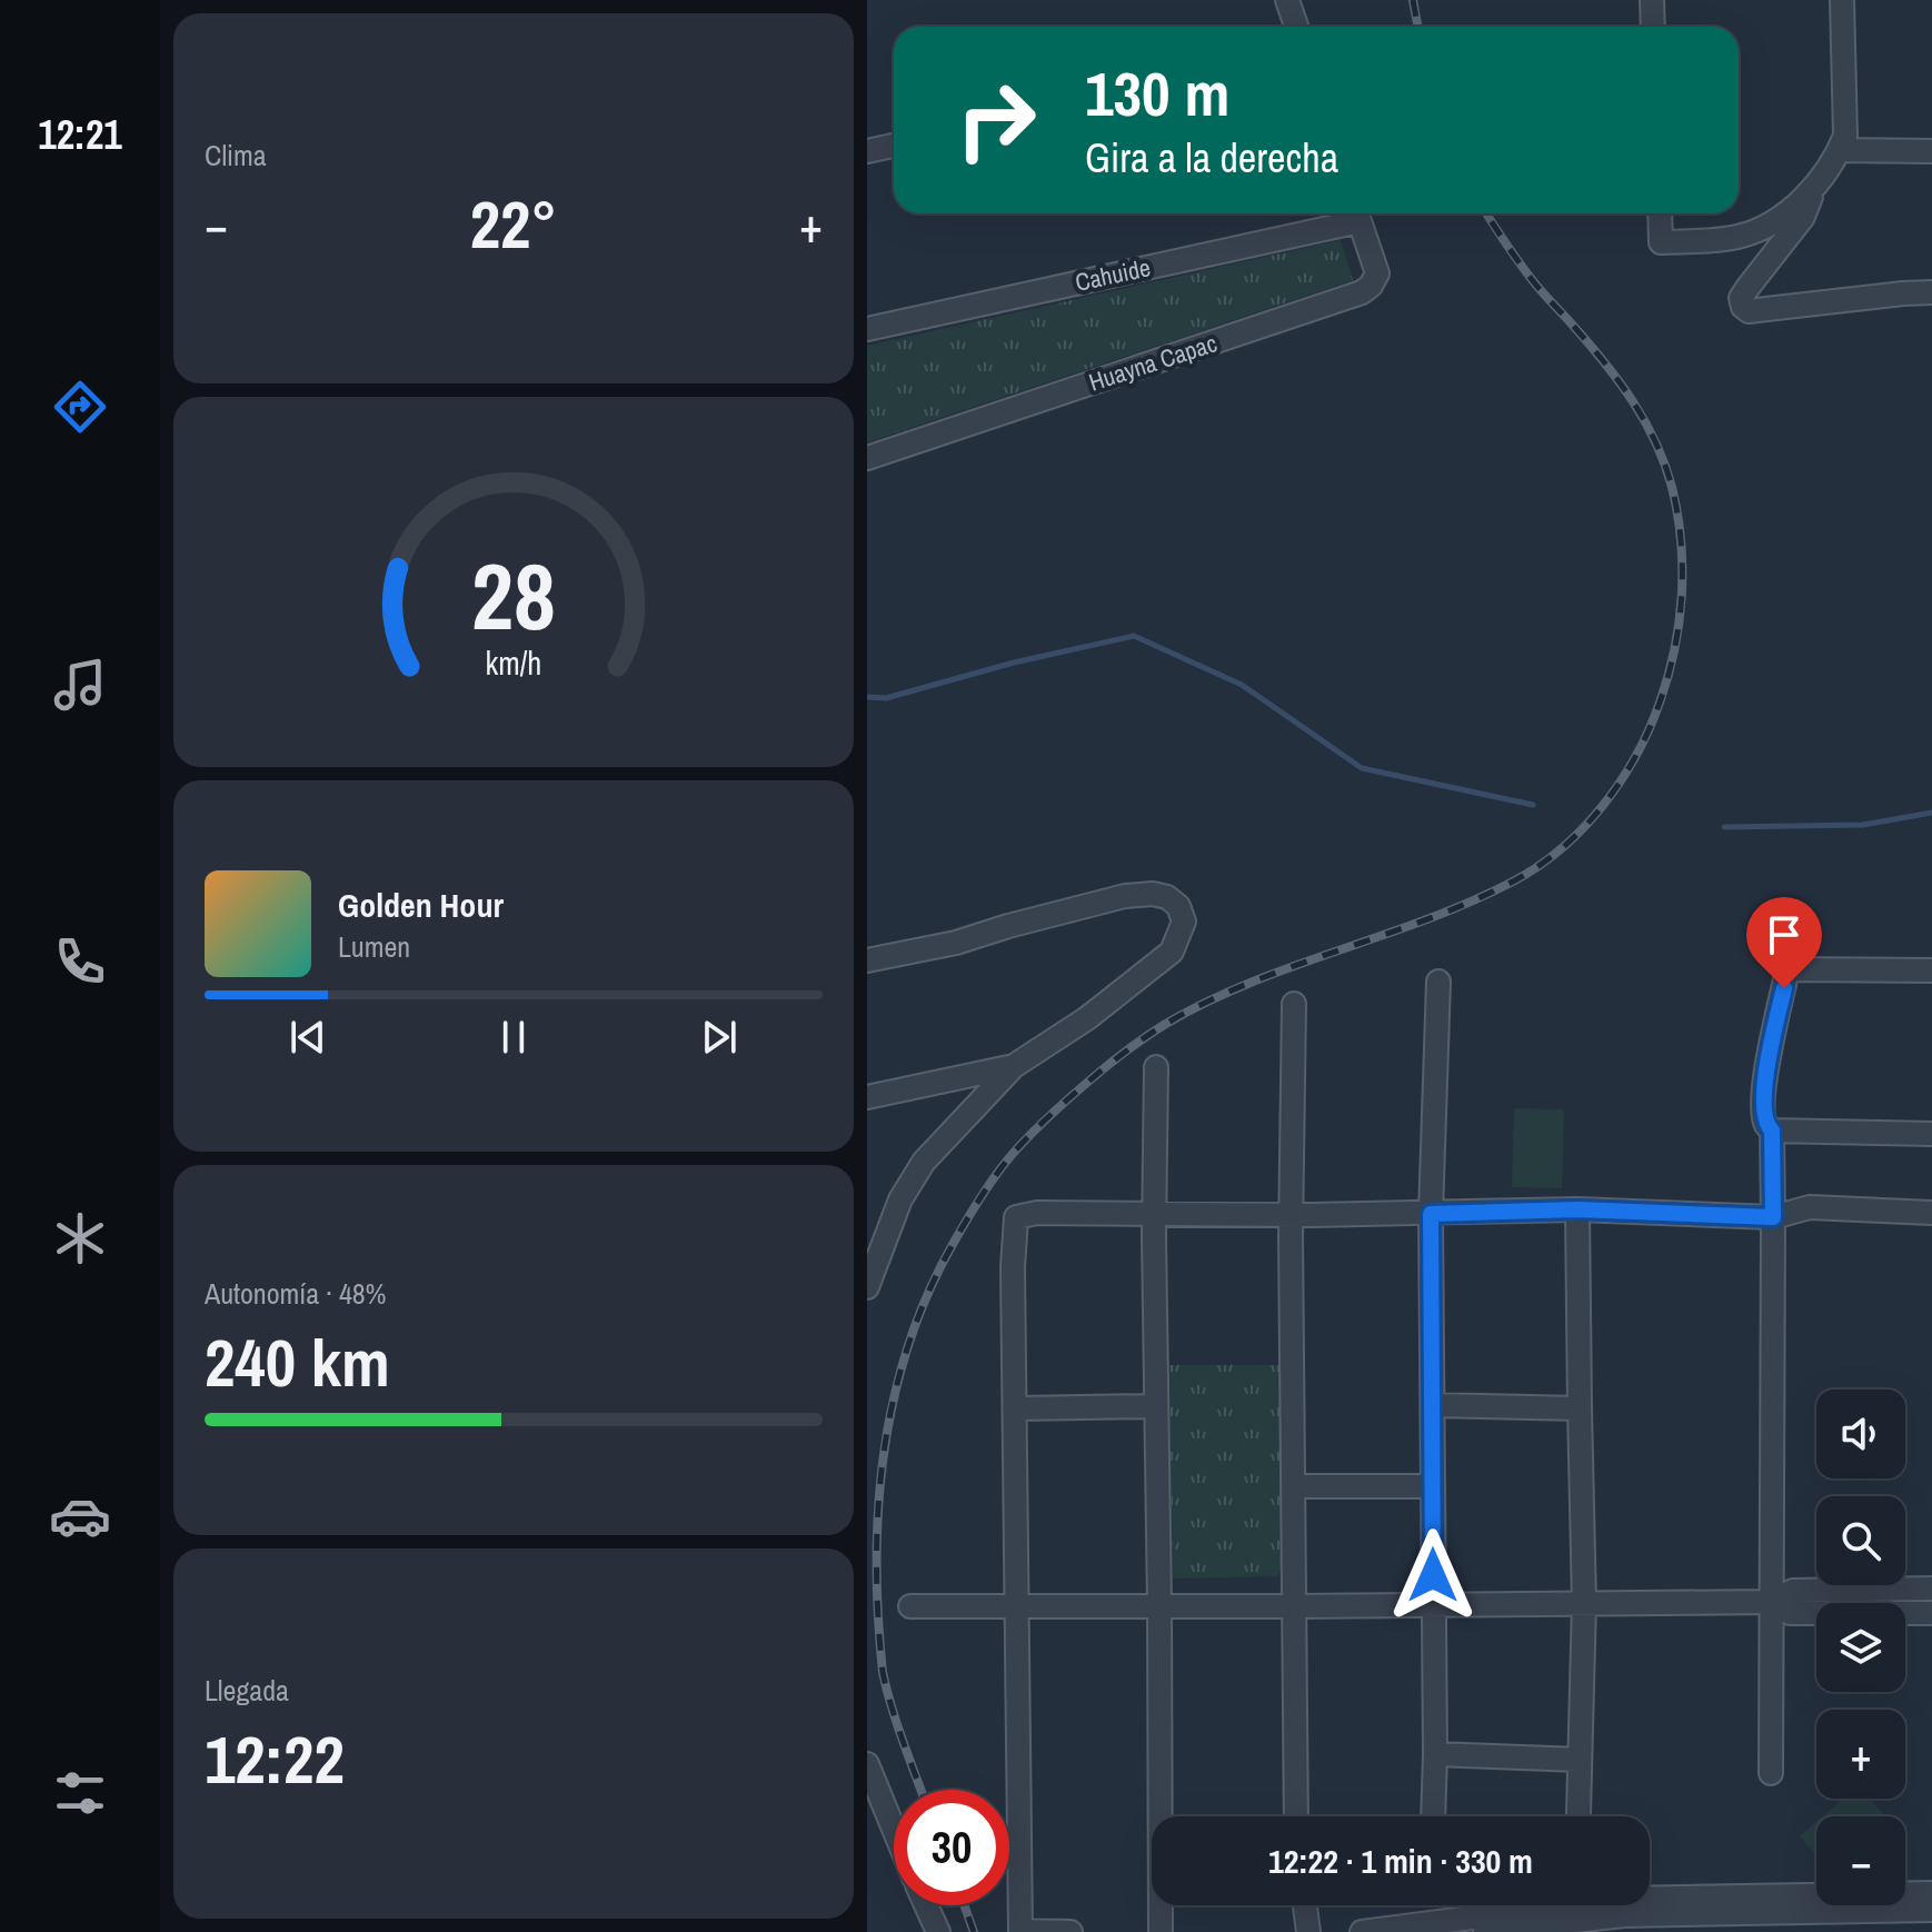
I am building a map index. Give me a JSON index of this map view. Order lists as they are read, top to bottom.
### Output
{
  "streets": {
    "street": ["Cahuide", "Huayna Capac"]
  },
  "page": {
    "tabs": "12:21",
    "tile": [
      "Clima",
      ["Autonomía · 48%", "240 km"],
      ["Llegada", "12:22"]
    ],
    "turn": ["130 m", "Gira a la derecha"],
    "heat": ["−", "22°", "+"],
    "song": ["Golden Hour", "Lumen"],
    "map_buttons": ["+", "−"],
    "limit": "30",
    "trip": "12:22 · 1 min · 330 m",
    "gauge": ["28", "km/h"]
  }
}
